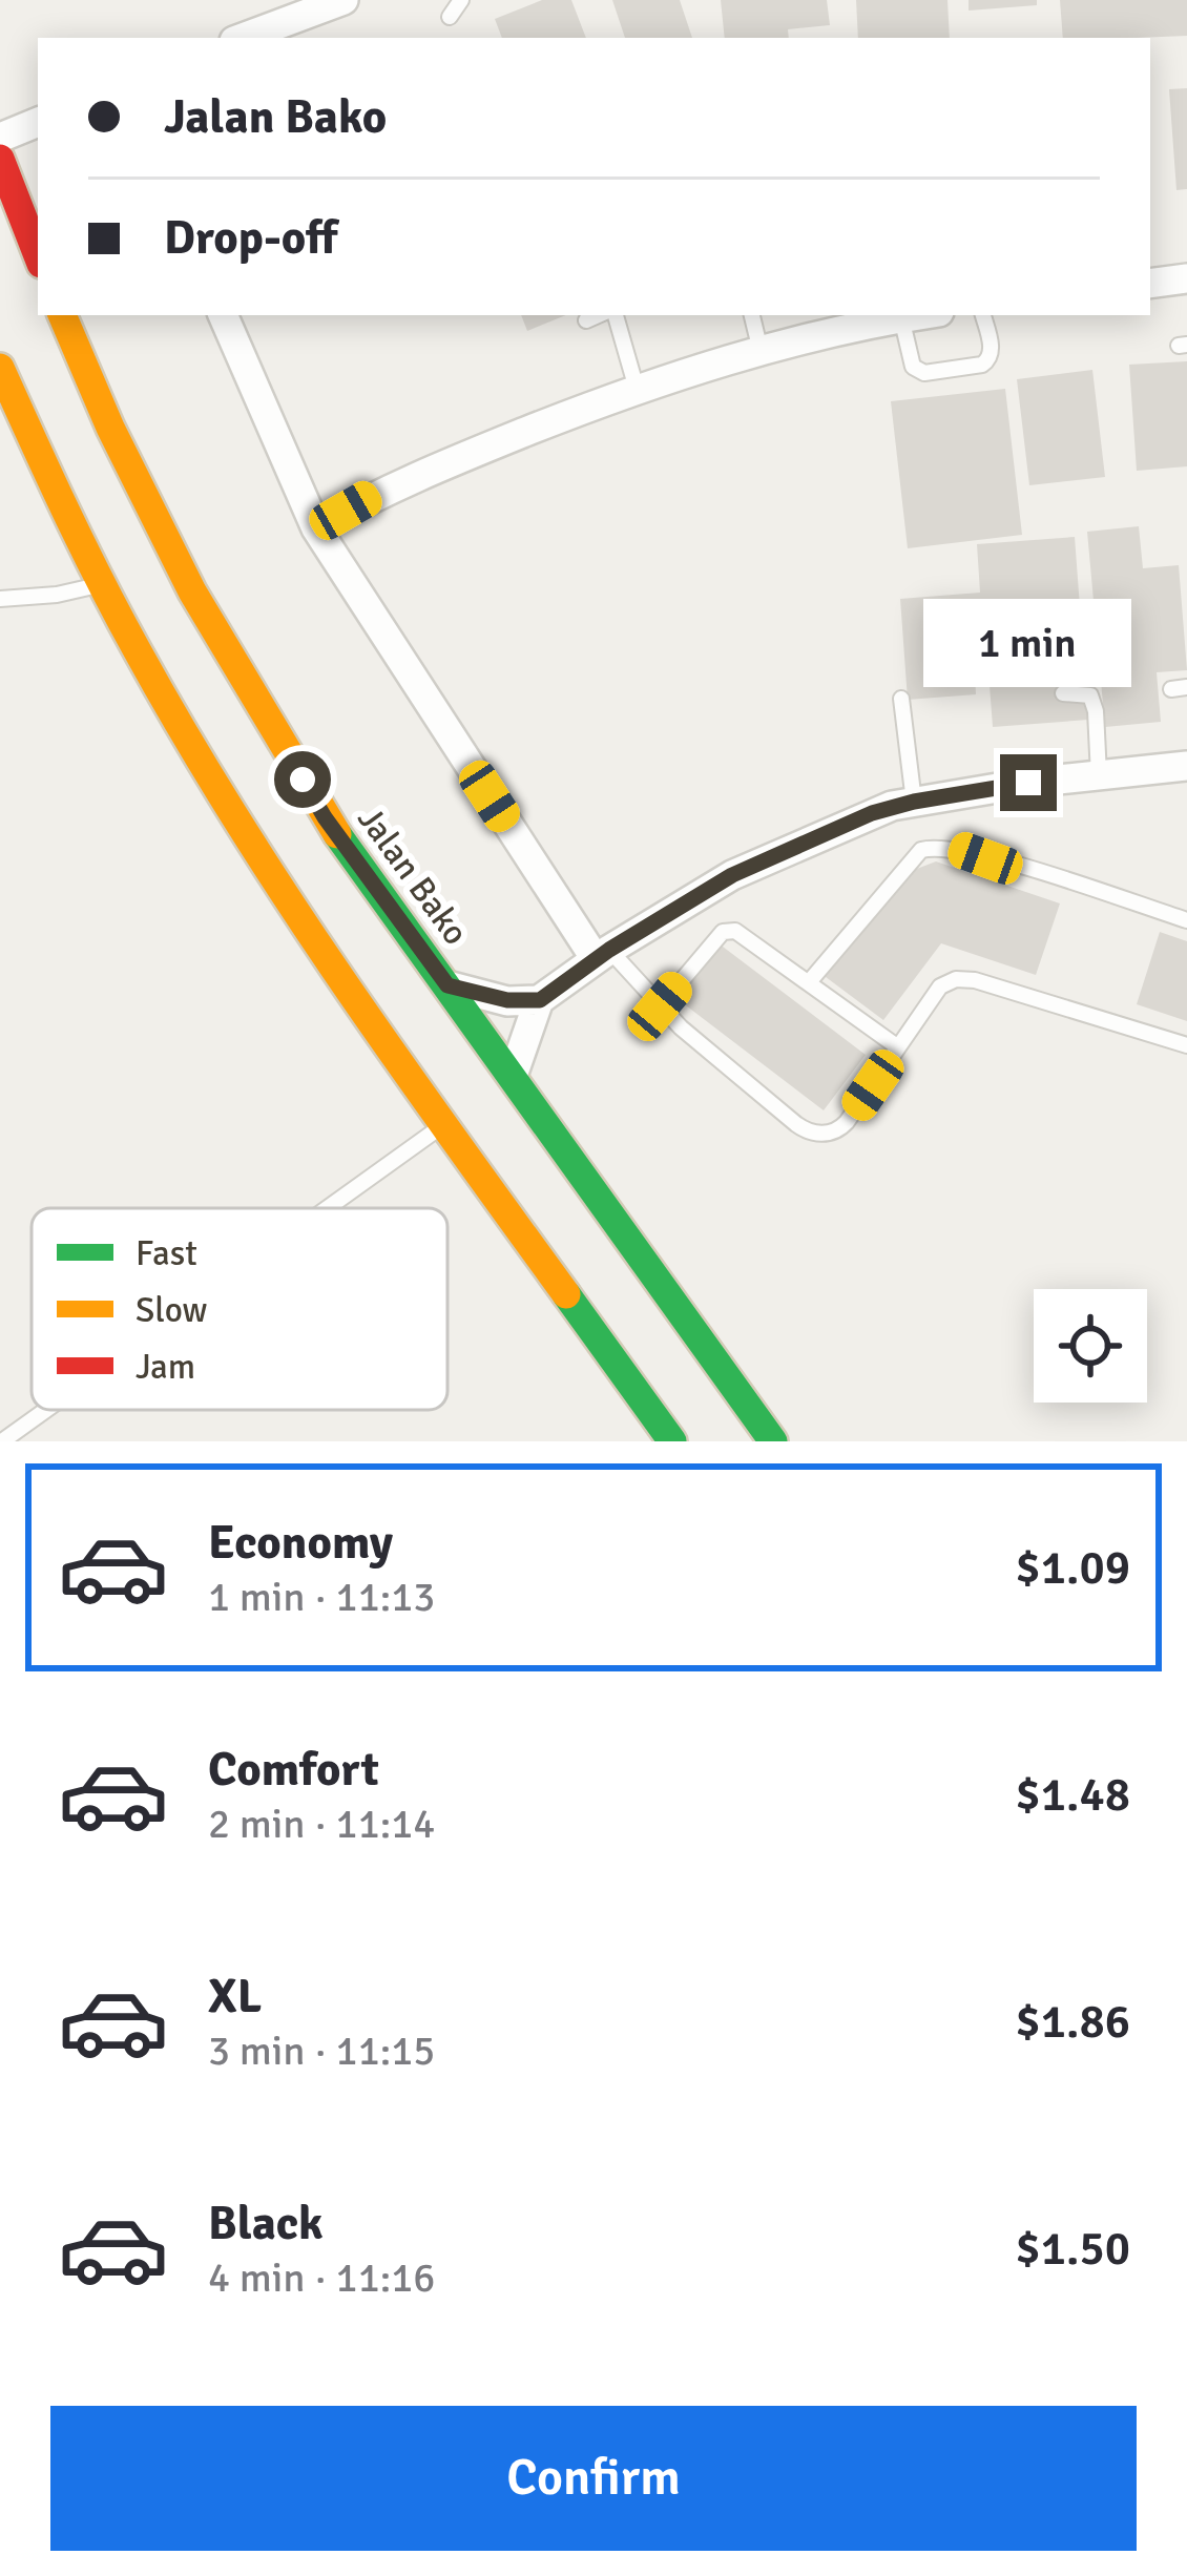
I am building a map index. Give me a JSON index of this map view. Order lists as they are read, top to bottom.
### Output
{
  "streets": {
    "main road": ["Jalan Bako"]
  },
  "legend": ["Fast", "Slow", "Jam"],
  "page": {
    "banner": ["Jalan Bako", "Drop-off"],
    "bubble": "1 min",
    "list": [
      {
        "name": "Economy",
        "note": "1 min · 11:13",
        "value": "$1.09"
      },
      {
        "name": "Comfort",
        "note": "2 min · 11:14",
        "value": "$1.48"
      },
      {
        "name": "XL",
        "note": "3 min · 11:15",
        "value": "$1.86"
      },
      {
        "name": "Black",
        "note": "4 min · 11:16",
        "value": "$1.50"
      }
    ],
    "buttons": "Confirm"
  }
}
